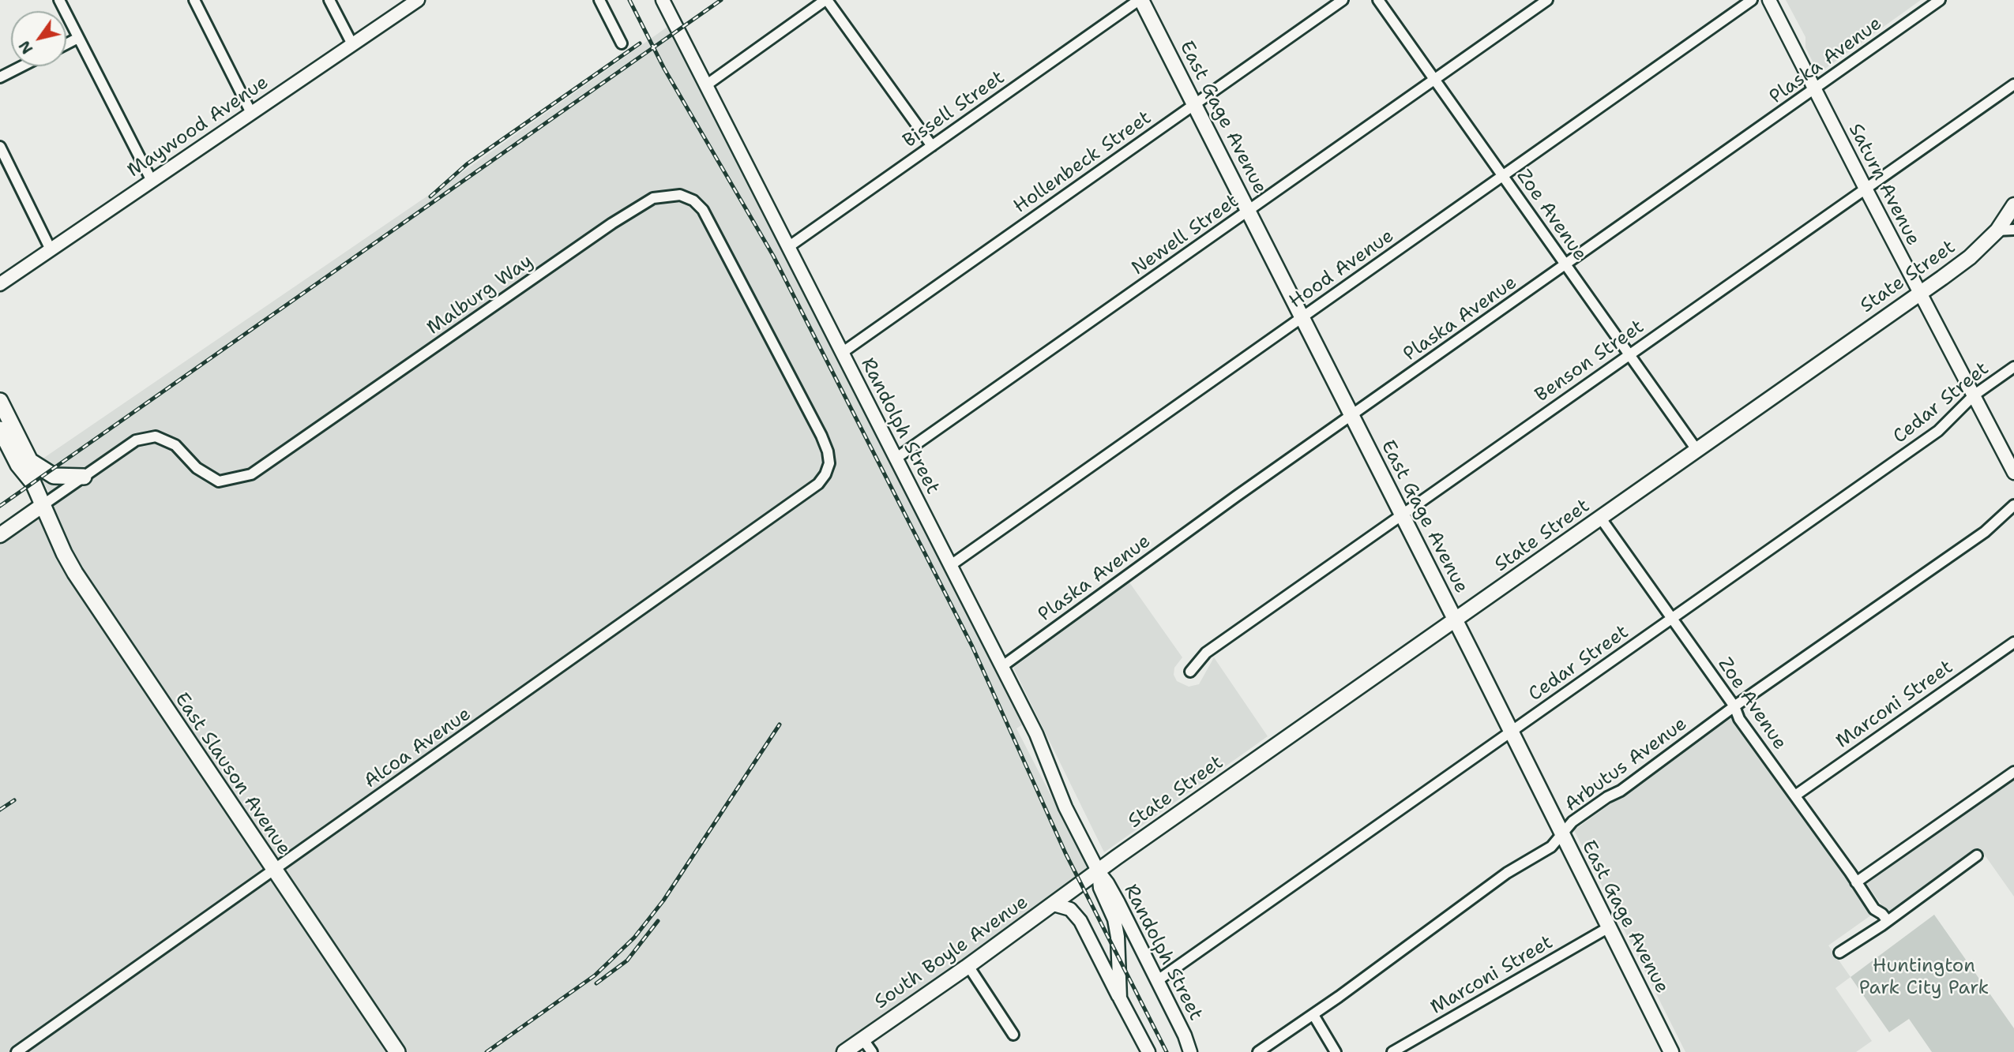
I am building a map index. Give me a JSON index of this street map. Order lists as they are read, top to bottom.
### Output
{
  "streets": {
    "main road": [
      "East Gage Avenue",
      "State Street",
      "East Slauson Avenue",
      "South Boyle Avenue"
    ],
    "street": [
      "Plaska Avenue",
      "Bissell Street",
      "Maywood Avenue",
      "Hollenbeck Street",
      "Saturn Avenue",
      "Zoe Avenue",
      "Newell Street",
      "Hood Avenue",
      "Malburg Way",
      "Benson Street",
      "Cedar Street",
      "Randolph Street",
      "Marconi Street",
      "Alcoa Avenue",
      "Arbutus Avenue"
    ]
  },
  "crossings": [
    ["Plaska Avenue", "East Gage Avenue"],
    ["Plaska Avenue", "Saturn Avenue"],
    ["Plaska Avenue", "Zoe Avenue"],
    ["Plaska Avenue", "Randolph Street"],
    ["Bissell Street", "East Gage Avenue"],
    ["Bissell Street", "Randolph Street"],
    ["East Gage Avenue", "Hollenbeck Street"],
    ["East Gage Avenue", "Newell Street"],
    ["East Gage Avenue", "Hood Avenue"],
    ["East Gage Avenue", "State Street"],
    ["East Gage Avenue", "Benson Street"],
    ["East Gage Avenue", "Cedar Street"],
    ["East Gage Avenue", "Marconi Street"],
    ["East Gage Avenue", "Arbutus Avenue"],
    ["Hollenbeck Street", "Randolph Street"],
    ["Saturn Avenue", "State Street"],
    ["Saturn Avenue", "Benson Street"],
    ["Saturn Avenue", "Cedar Street"],
    ["Zoe Avenue", "Newell Street"],
    ["Zoe Avenue", "Hood Avenue"],
    ["Zoe Avenue", "State Street"],
    ["Zoe Avenue", "Benson Street"],
    ["Zoe Avenue", "Cedar Street"],
    ["Zoe Avenue", "Marconi Street"],
    ["Zoe Avenue", "Arbutus Avenue"],
    ["Newell Street", "Randolph Street"],
    ["Hood Avenue", "Randolph Street"],
    ["State Street", "Randolph Street"],
    ["State Street", "South Boyle Avenue"],
    ["Malburg Way", "Alcoa Avenue"],
    ["Malburg Way", "East Slauson Avenue"],
    ["Cedar Street", "Randolph Street"],
    ["Alcoa Avenue", "East Slauson Avenue"]
  ],
  "parks": ["Huntington Park City Park"],
  "north": "bottom left"
}
